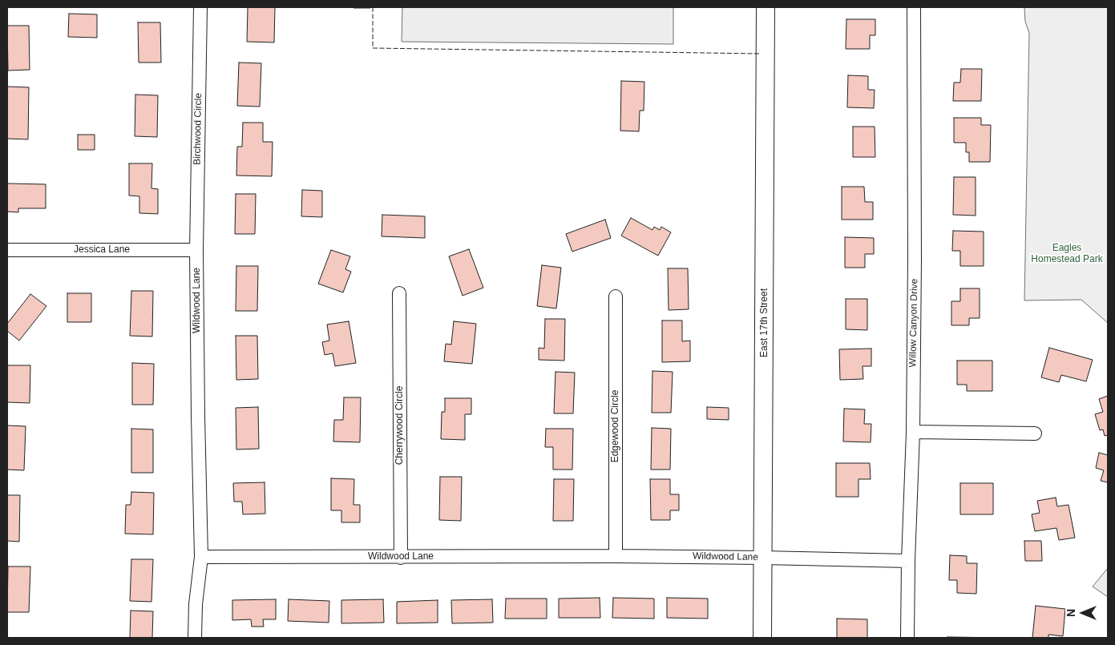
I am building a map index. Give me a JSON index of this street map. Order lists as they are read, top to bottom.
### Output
{
  "streets": {
    "main road": ["East 17th Street"],
    "street": [
      "Birchwood Circle",
      "Jessica Lane",
      "Wildwood Lane",
      "Willow Canyon Drive",
      "Cherrywood Circle",
      "Edgewood Circle"
    ]
  },
  "crossings": [
    ["Birchwood Circle", "Jessica Lane"],
    ["Birchwood Circle", "Wildwood Lane"],
    ["Jessica Lane", "Wildwood Lane"],
    ["Wildwood Lane", "East 17th Street"],
    ["Wildwood Lane", "Willow Canyon Drive"],
    ["Wildwood Lane", "Cherrywood Circle"],
    ["Wildwood Lane", "Edgewood Circle"]
  ],
  "parks": ["Eagles Homestead Park"],
  "north": "left"
}
